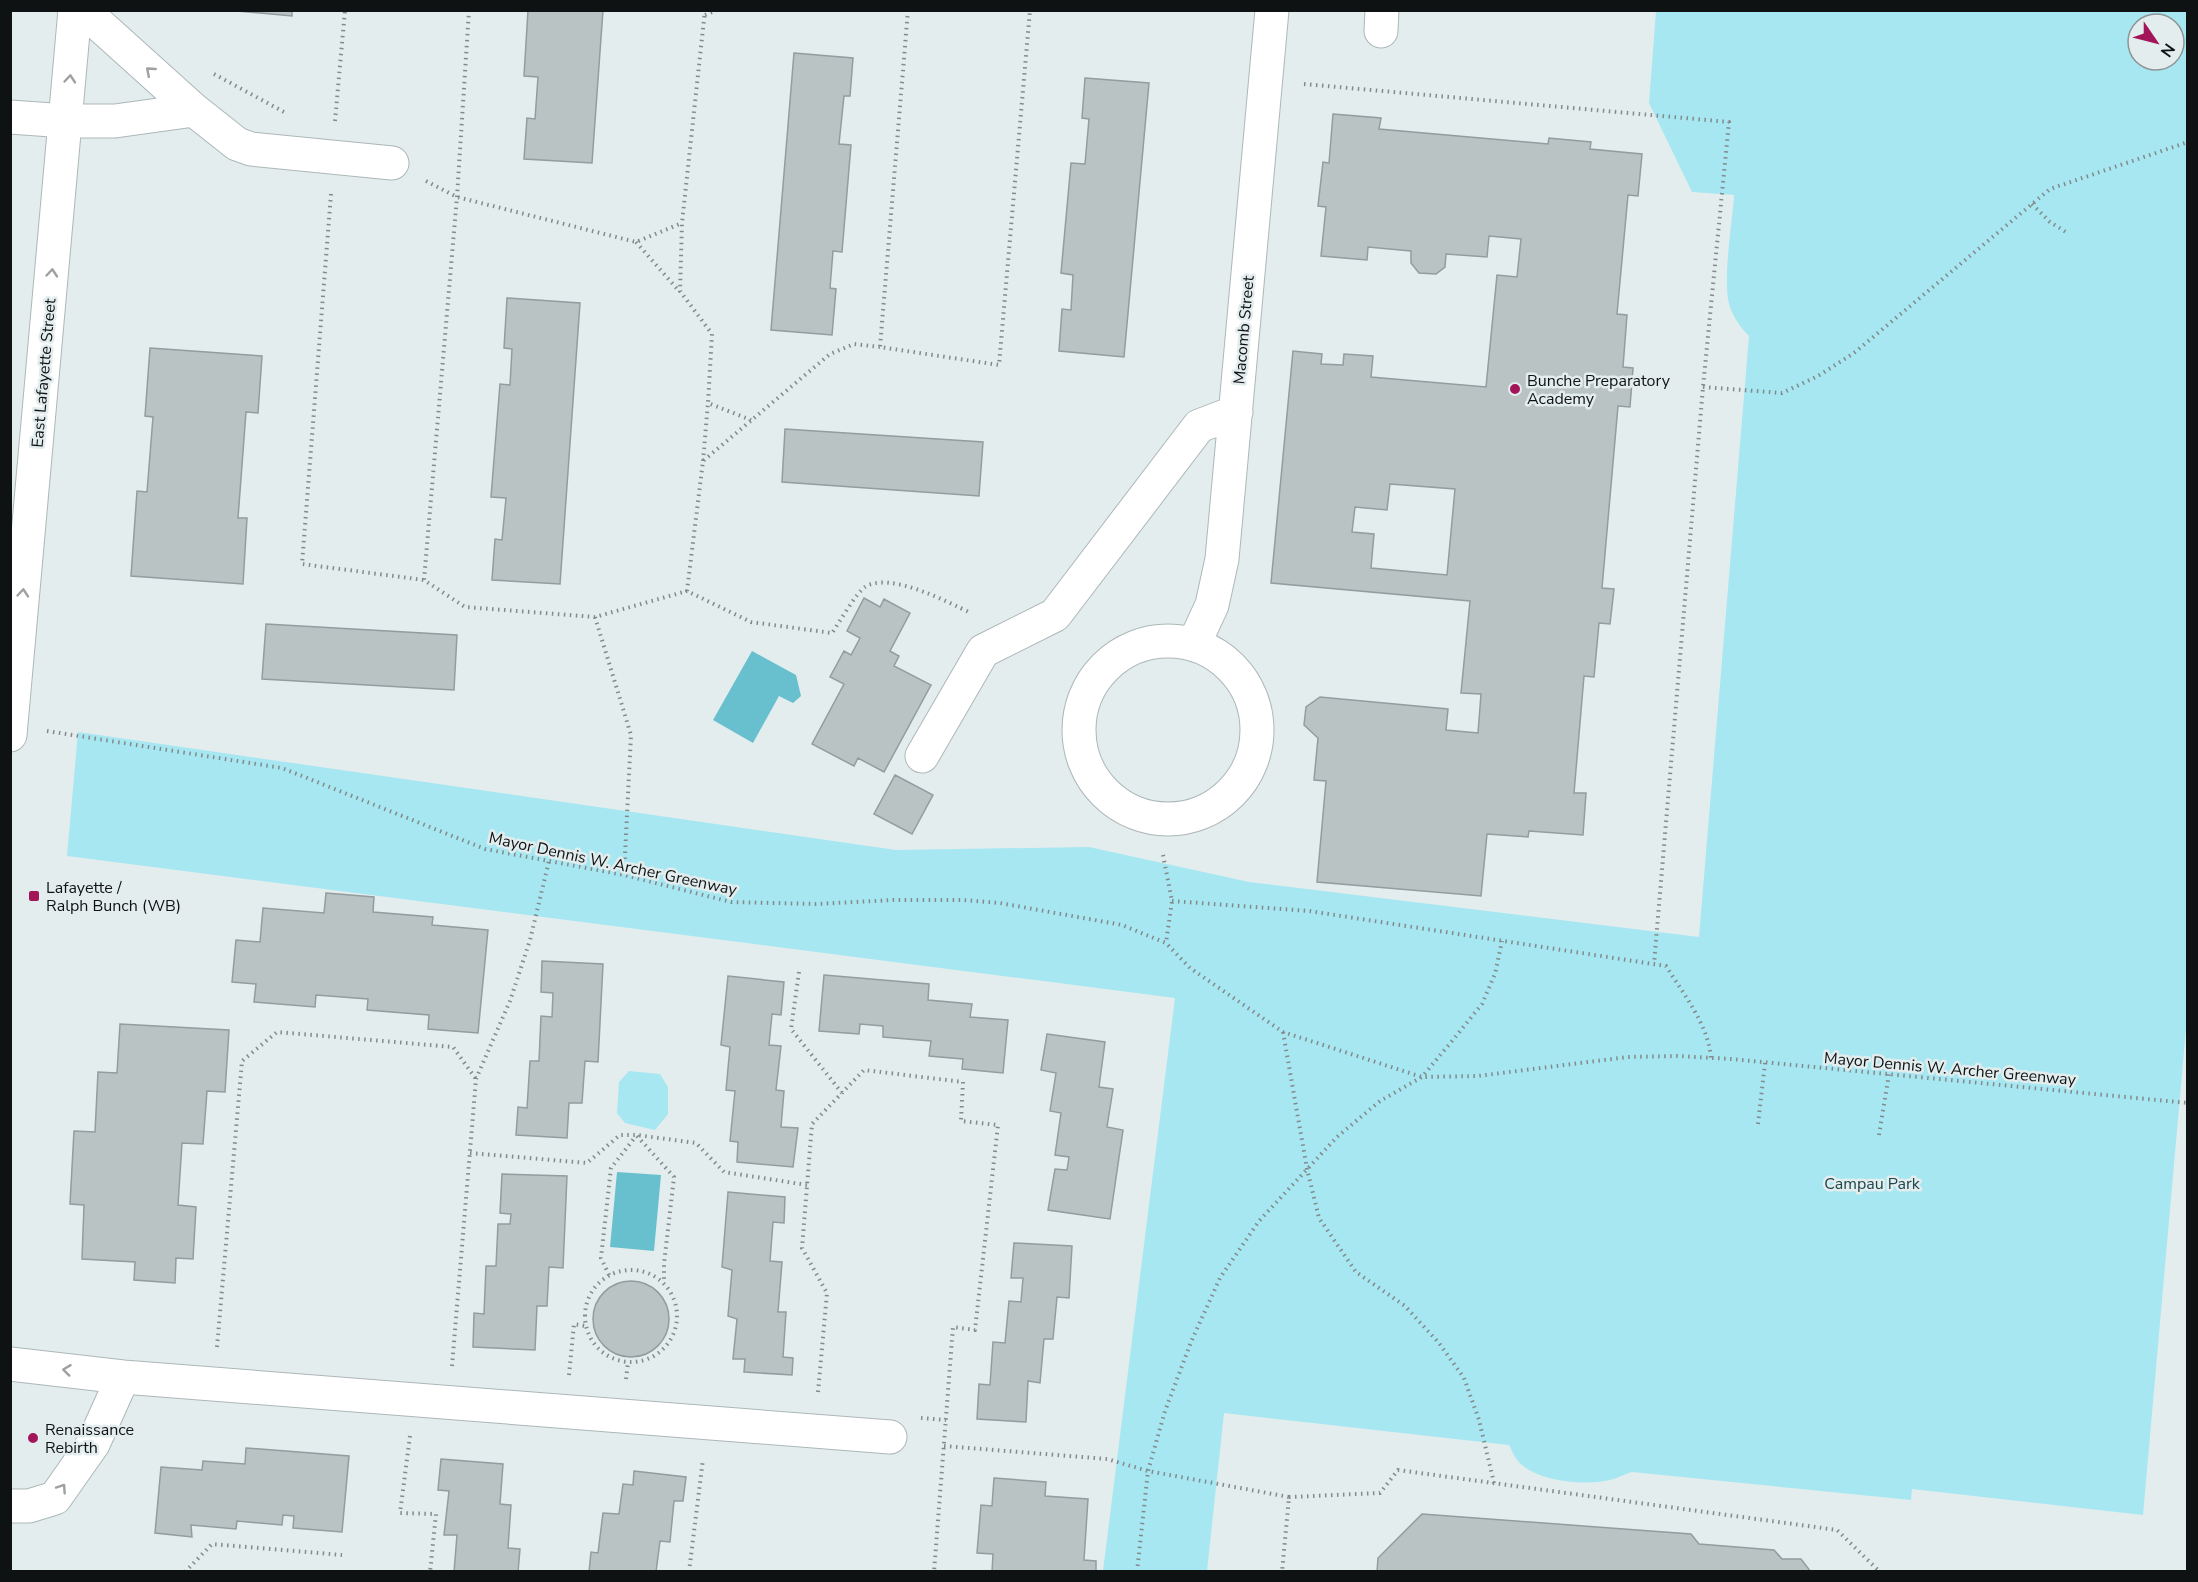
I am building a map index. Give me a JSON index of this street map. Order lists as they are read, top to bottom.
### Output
{
  "streets": {
    "street": ["Macomb Street", "East Lafayette Street"],
    "path": ["Mayor Dennis W. Archer Greenway"]
  },
  "one_way": ["East Lafayette Street"],
  "parks": ["Campau Park"],
  "places": {
    "other": ["Bunche Preparatory Academy", "Renaissance Rebirth"],
    "transit": ["Lafayette / Ralph Bunch (WB)"]
  },
  "north": "bottom right"
}
